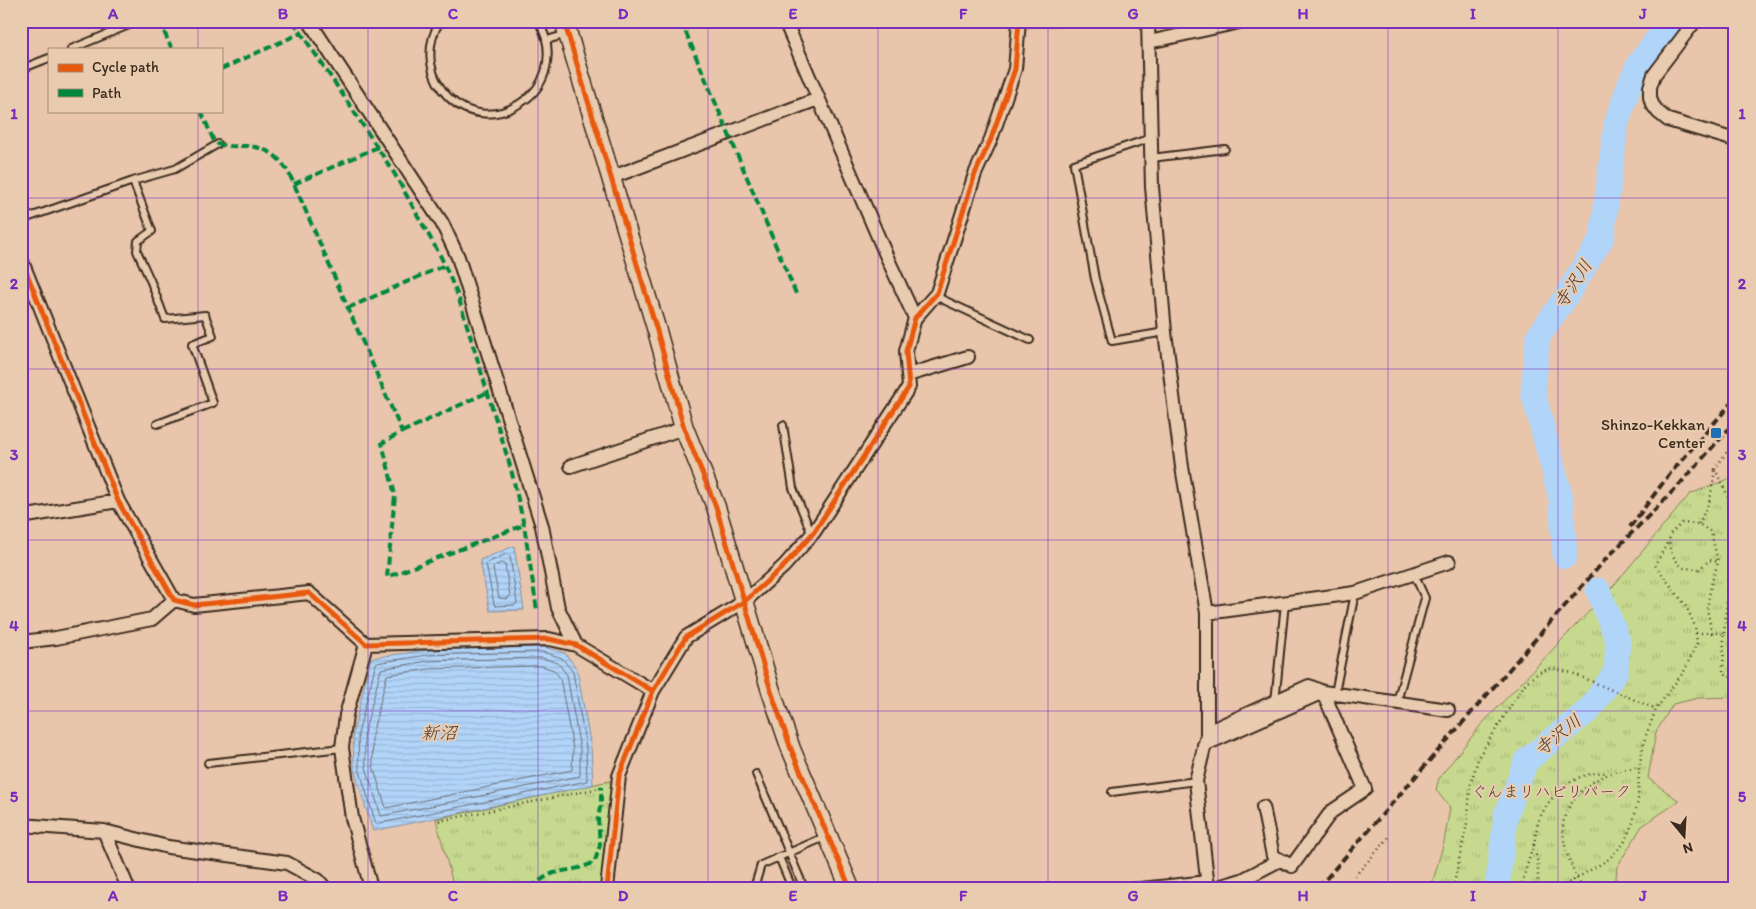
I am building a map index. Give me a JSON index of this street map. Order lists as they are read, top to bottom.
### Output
{
  "water": ["寺沢川", "新沼"],
  "parks": ["ぐんまリハビリパーク"],
  "places": {
    "transit": ["Shinzo-Kekkan Center"]
  },
  "legend": ["Cycle path", "Path"],
  "north": "bottom",
  "grid": {
    "columns": [
      "A",
      "B",
      "C",
      "D",
      "E",
      "F",
      "G",
      "H",
      "I",
      "J"
    ],
    "rows": [
      "1",
      "2",
      "3",
      "4",
      "5"
    ]
  }
}
